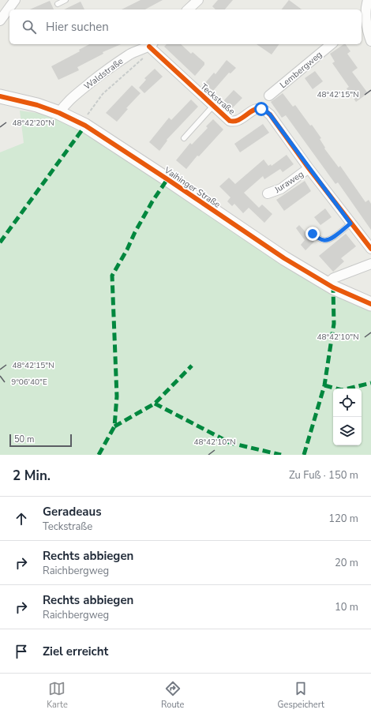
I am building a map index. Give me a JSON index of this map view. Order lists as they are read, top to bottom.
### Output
{
  "streets": {
    "main road": ["Vaihinger Straße"],
    "street": [
      "Lembergweg",
      "Waldstraße",
      "Teckstraße",
      "Juraweg"
    ]
  },
  "crossings": [
    ["Waldstraße", "Teckstraße"],
    ["Waldstraße", "Vaihinger Straße"],
    ["Teckstraße", "Juraweg"]
  ],
  "scale_bar": "50 m",
  "page": {
    "search": "Hier suchen",
    "scale": "50 m",
    "heading": ["2 Min.", "Zu Fuß · 150 m"],
    "list": [
      ["Geradeaus", "Teckstraße", "120 m"],
      ["Rechts abbiegen", "Raichbergweg", "20 m"],
      ["Rechts abbiegen", "Raichbergweg", "10 m"],
      "Ziel erreicht"
    ],
    "nav": ["Karte", "Route", "Gespeichert"]
  },
  "coordinates": [
    "48°42'15\"N",
    "48°42'20\"N",
    "48°42'10\"N",
    "9°06'40\"E"
  ]
}
